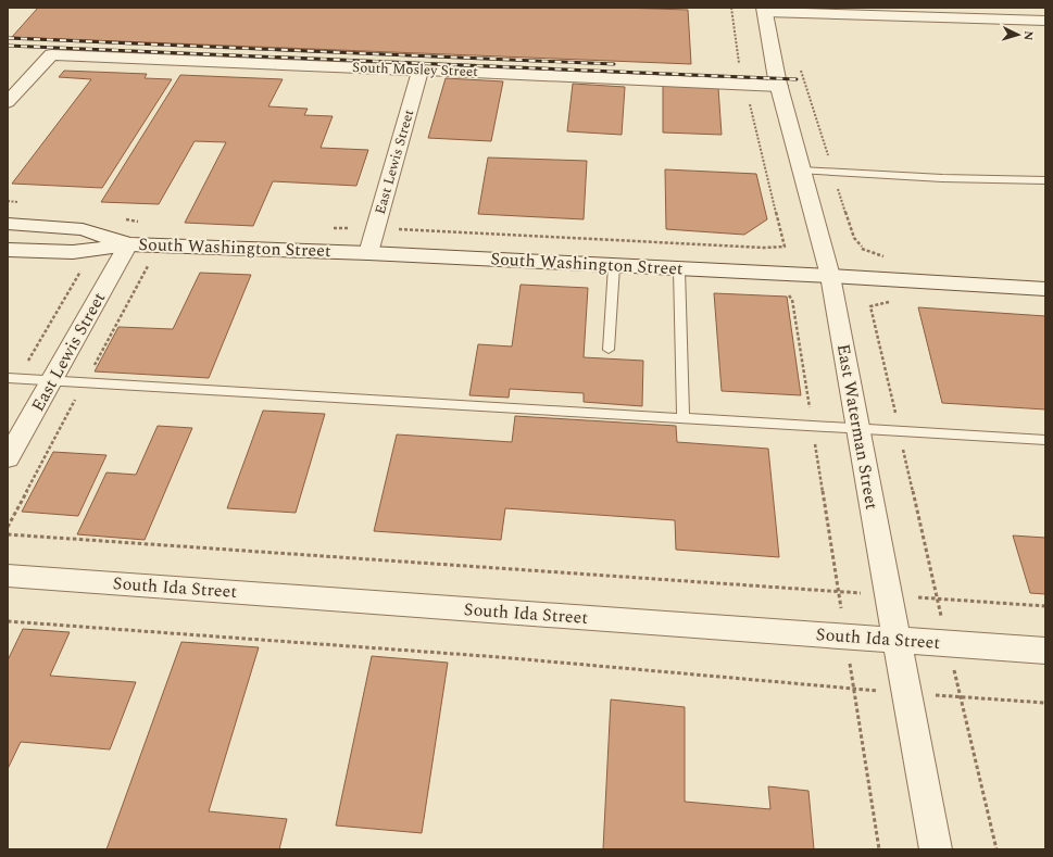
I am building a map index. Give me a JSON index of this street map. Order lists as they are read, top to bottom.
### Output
{
  "streets": {
    "street": [
      "South Mosley Street",
      "East Lewis Street",
      "South Washington Street",
      "East Waterman Street",
      "South Ida Street"
    ]
  },
  "crossings": [
    ["South Mosley Street", "East Lewis Street"],
    ["South Mosley Street", "East Waterman Street"],
    ["East Lewis Street", "South Washington Street"],
    ["South Washington Street", "East Waterman Street"],
    ["East Waterman Street", "South Ida Street"]
  ],
  "north": "right"
}
